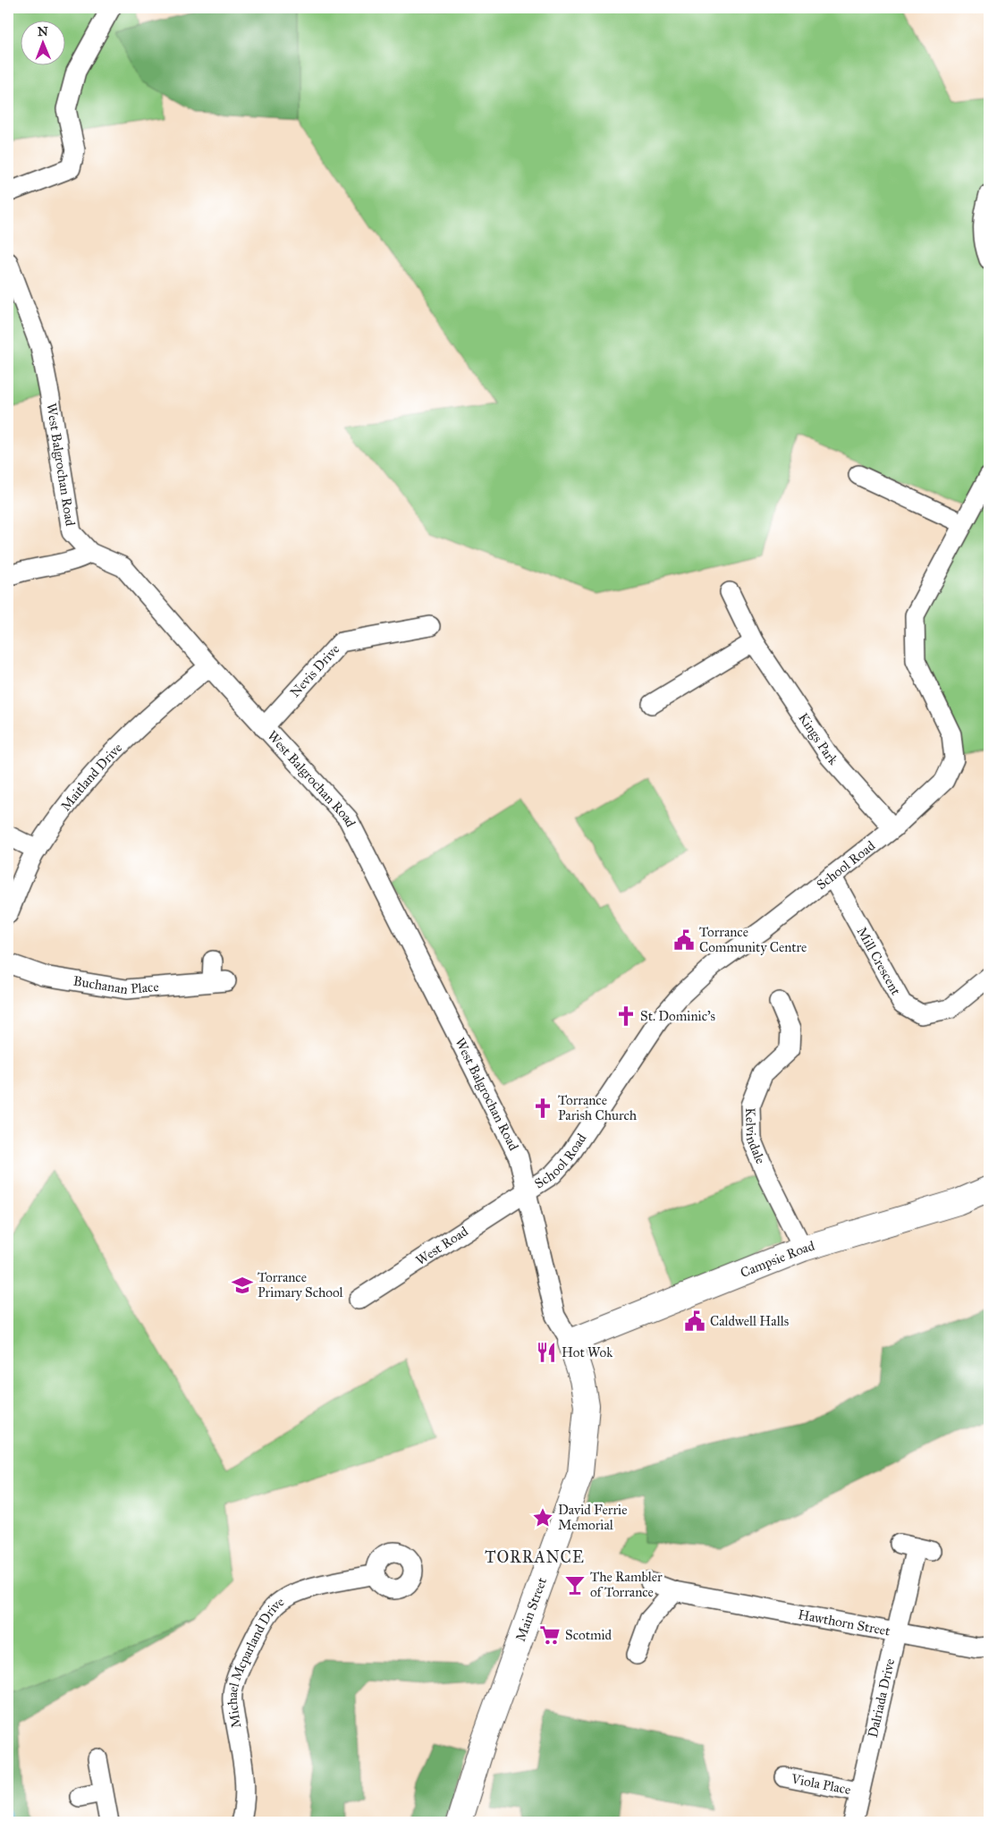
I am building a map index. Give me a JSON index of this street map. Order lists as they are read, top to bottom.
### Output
{
  "streets": {
    "main road": ["Campsie Road", "Main Street"],
    "street": [
      "West Balgrochan Road",
      "Nevis Drive",
      "Kings Park",
      "Maitland Drive",
      "School Road",
      "Mill Crescent",
      "Buchanan Place",
      "Kelvindale",
      "West Road",
      "Hawthorn Street",
      "Michael Mcparland Drive",
      "Dalriada Drive",
      "Viola Place"
    ]
  },
  "crossings": [
    ["West Balgrochan Road", "Nevis Drive"],
    ["West Balgrochan Road", "Maitland Drive"],
    ["West Balgrochan Road", "School Road"],
    ["West Balgrochan Road", "West Road"],
    ["West Balgrochan Road", "Campsie Road"],
    ["West Balgrochan Road", "Main Street"],
    ["Kings Park", "School Road"],
    ["School Road", "Mill Crescent"],
    ["School Road", "West Road"],
    ["Kelvindale", "Campsie Road"],
    ["Campsie Road", "Main Street"],
    ["Hawthorn Street", "Dalriada Drive"],
    ["Dalriada Drive", "Viola Place"]
  ],
  "districts": ["TORRANCE"],
  "places": {
    "public building": ["Torrance Community Centre", "Caldwell Halls"],
    "church": ["St. Dominic's", "Torrance Parish Church"],
    "school or university": ["Torrance Primary School"],
    "restaurant": ["Hot Wok"],
    "place": ["David Ferrie Memorial"],
    "bar": ["The Rambler of Torrance"],
    "supermarket": ["Scotmid"]
  },
  "north": "top"
}
